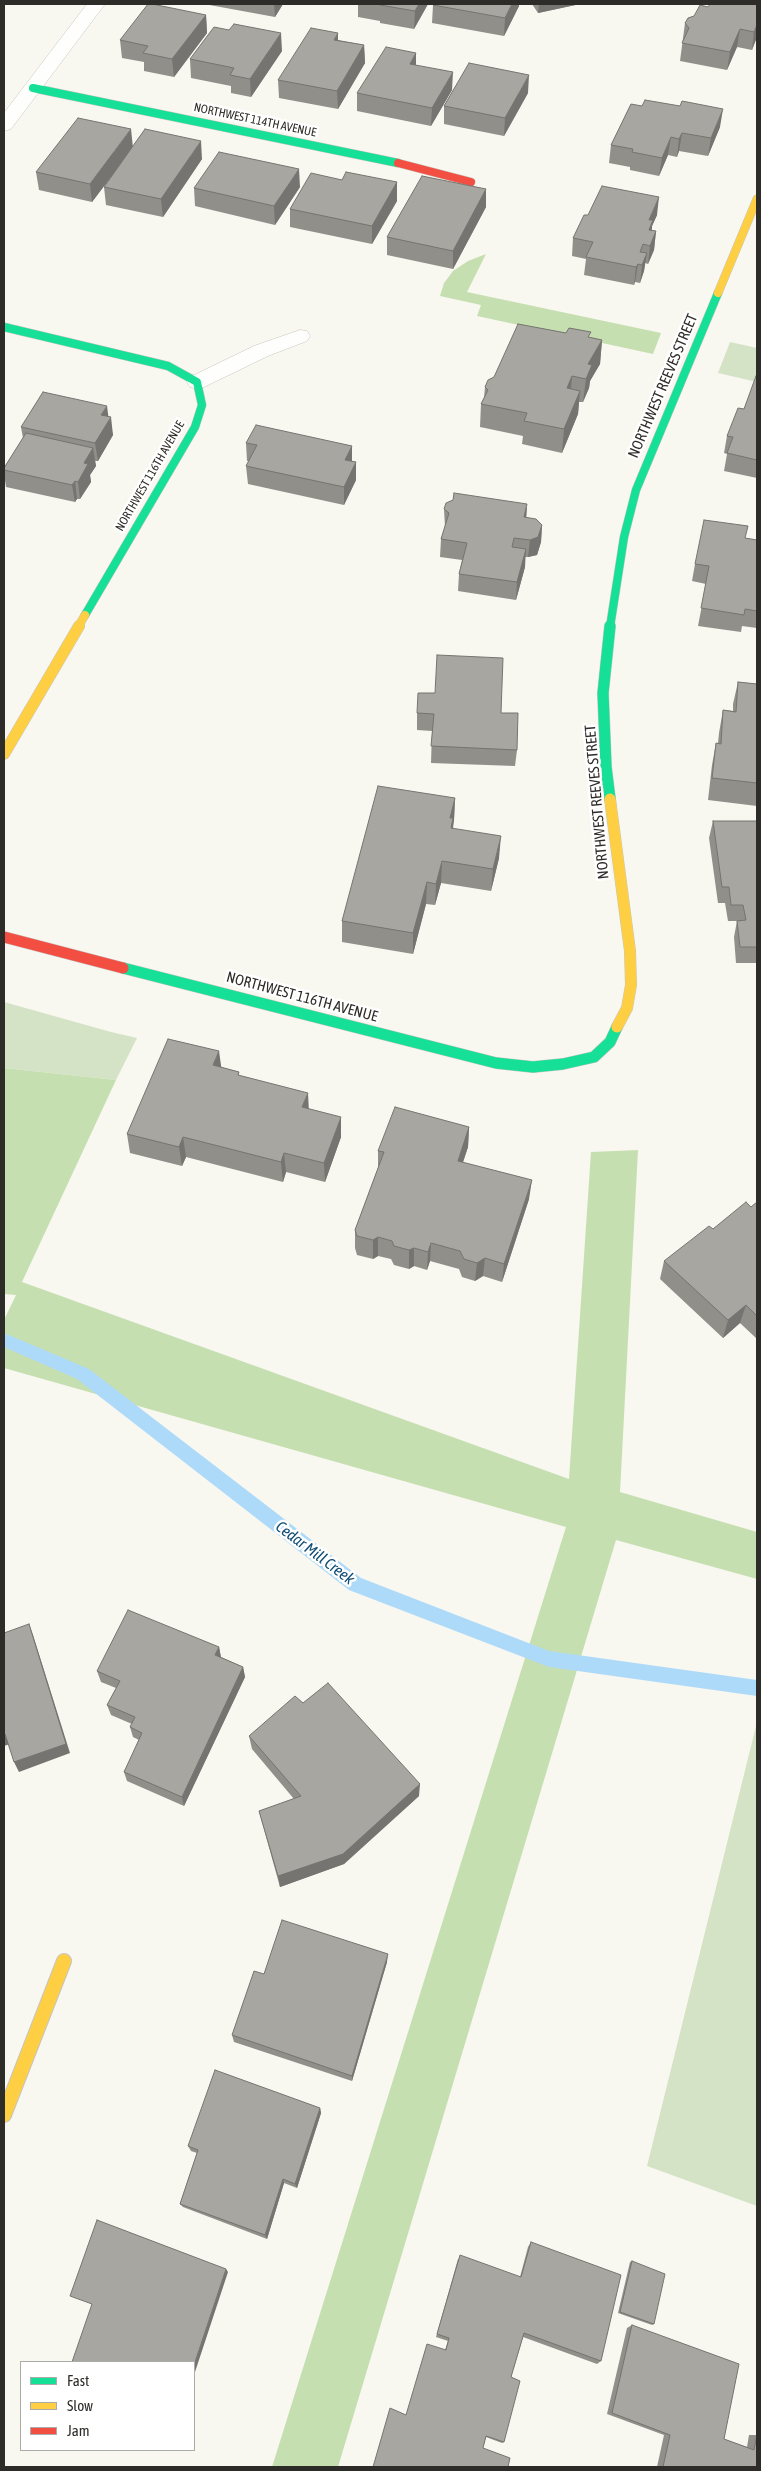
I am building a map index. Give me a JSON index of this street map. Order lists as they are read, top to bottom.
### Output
{
  "streets": {
    "street": ["NORTHWEST 114TH AVENUE", "NORTHWEST REEVES STREET", "NORTHWEST 116TH AVENUE"]
  },
  "crossings": [
    ["NORTHWEST REEVES STREET", "NORTHWEST 116TH AVENUE"]
  ],
  "water": ["Cedar Mill Creek"],
  "legend": ["Fast", "Slow", "Jam"]
}
